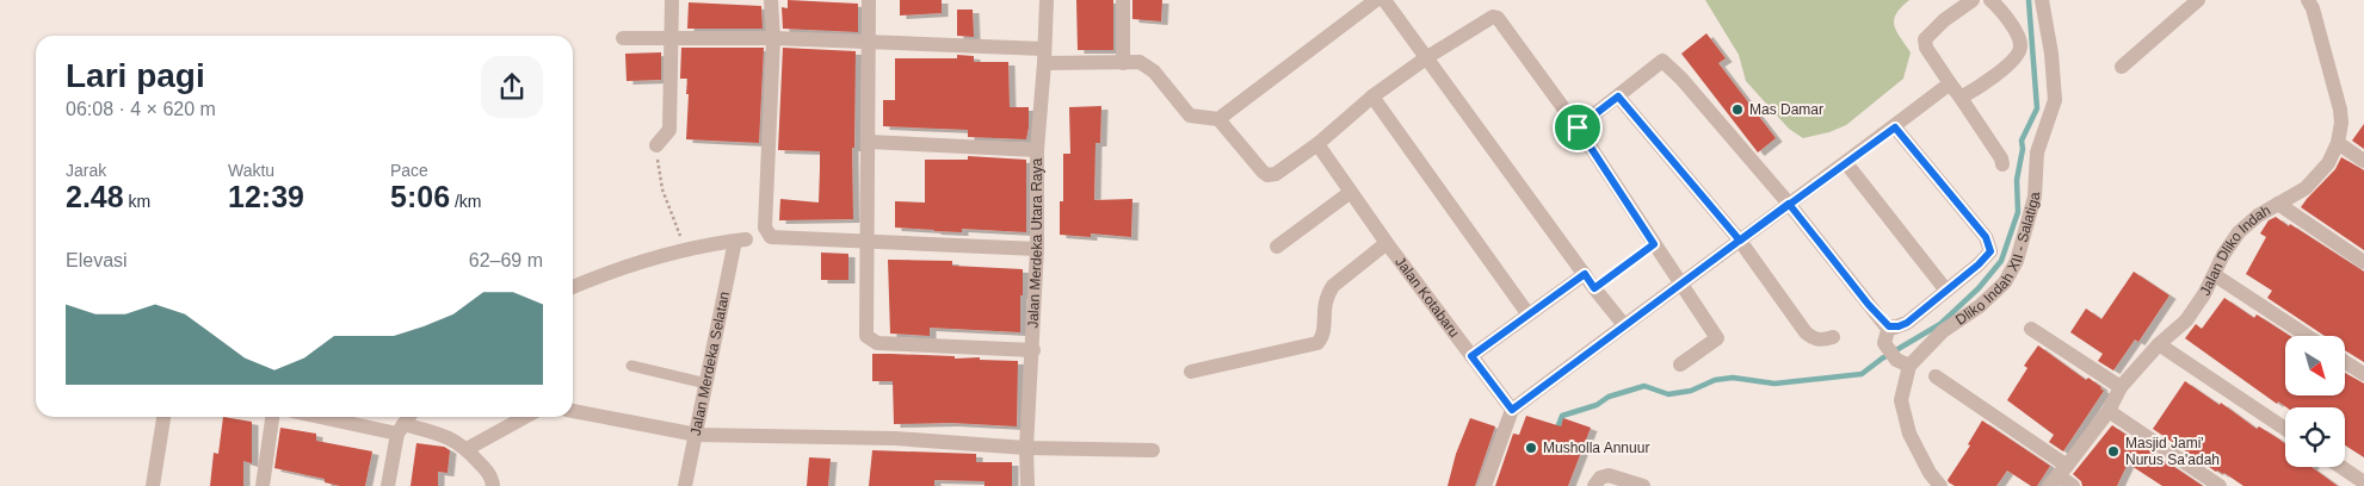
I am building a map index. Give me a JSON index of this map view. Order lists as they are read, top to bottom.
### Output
{
  "streets": {
    "street": [
      "Jalan Merdeka Utara Raya",
      "Jalan Dliko Indah",
      "Dliko Indah XII - Salatiga",
      "Jalan Kotabaru",
      "Jalan Merdeka Selatan"
    ]
  },
  "places": ["Mas Damar", "Musholla Annuur", "Masjid Jami' Nurus Sa'adah"],
  "north": "bottom right",
  "page": {
    "heading": ["Lari pagi", "06:08 · 4 × 620 m"],
    "stats": [
      ["Jarak", "2.48 km"],
      ["Waktu", "12:39"],
      ["Pace", "5:06 /km"]
    ],
    "chart": ["Elevasi", "62–69 m"]
  }
}
